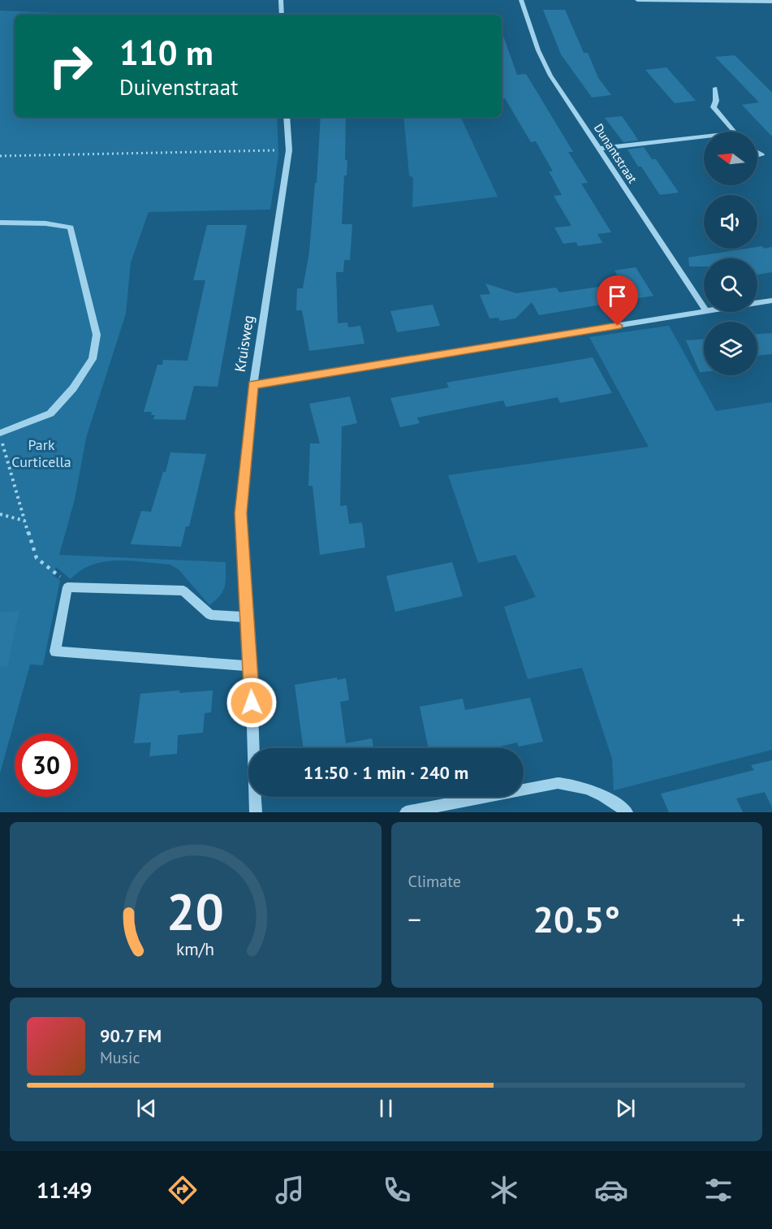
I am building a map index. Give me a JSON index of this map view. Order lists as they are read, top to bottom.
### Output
{
  "streets": {
    "street": ["Dunantstraat", "Kruisweg"]
  },
  "parks": ["Park Curticella"],
  "north": "left",
  "page": {
    "turn": ["110 m", "Duivenstraat"],
    "limit": "30",
    "trip": "11:50 · 1 min · 240 m",
    "tile": "Climate",
    "heat": ["−", "20.5°", "+"],
    "song": ["90.7 FM", "Music"],
    "tabs": "11:49",
    "gauge": ["20", "km/h"]
  }
}
